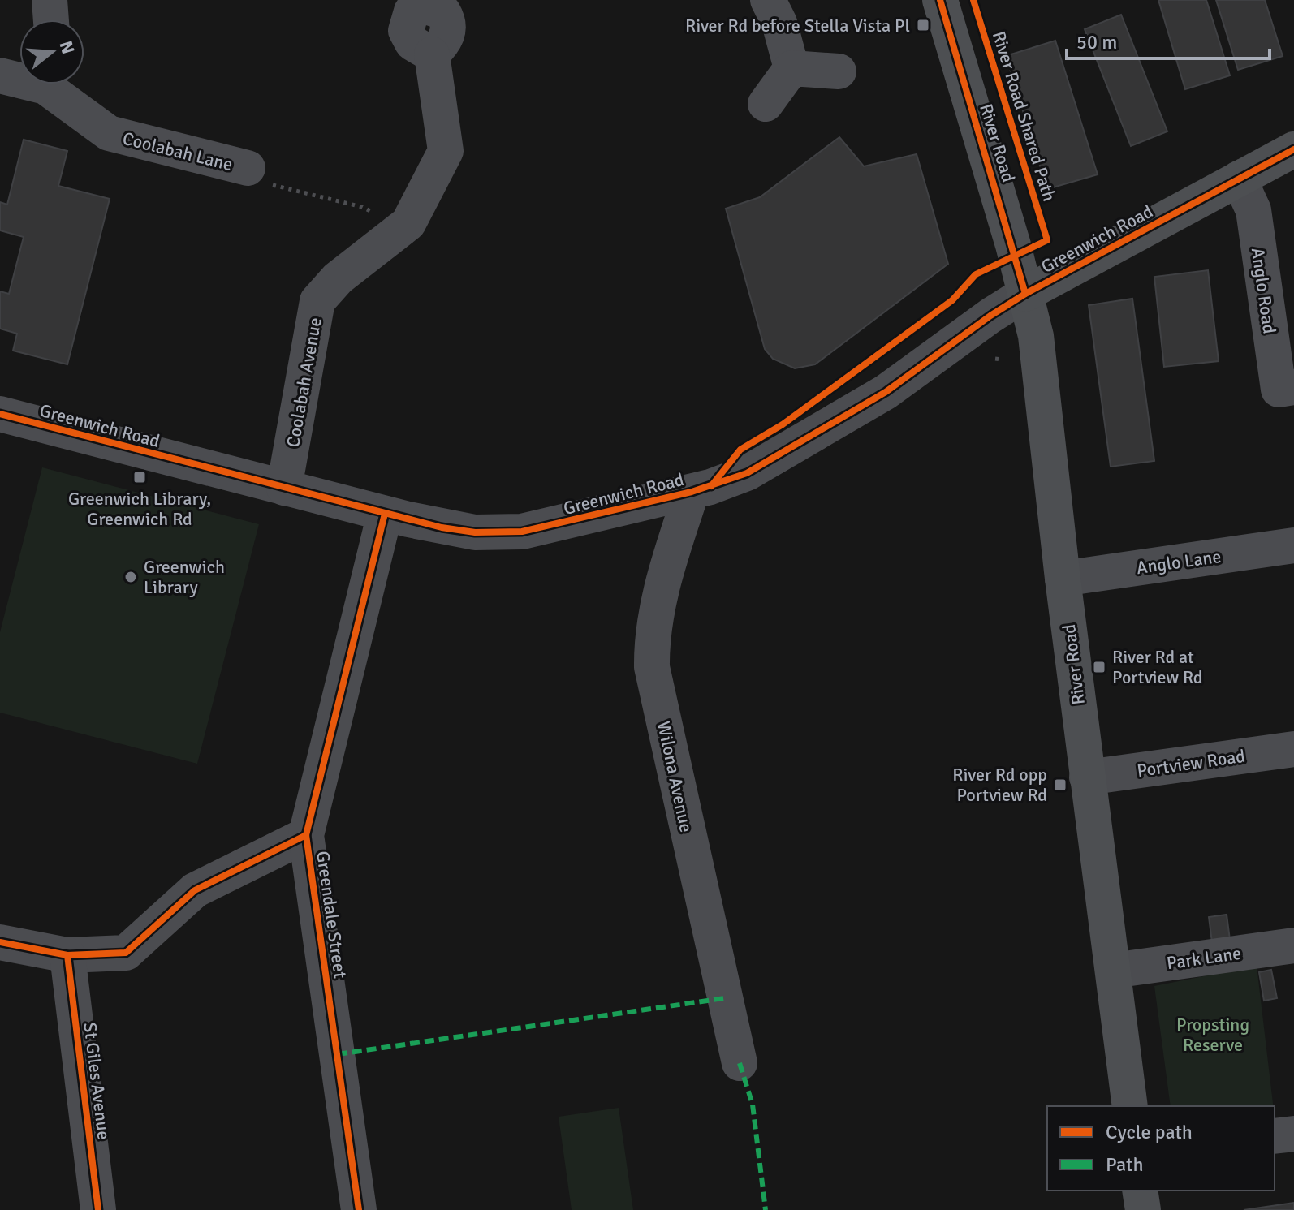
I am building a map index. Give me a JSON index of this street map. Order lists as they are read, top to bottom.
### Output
{
  "streets": {
    "main road": ["River Road", "Greenwich Road"],
    "street": [
      "Coolabah Lane",
      "Anglo Road",
      "Coolabah Avenue",
      "Anglo Lane",
      "Portview Road",
      "Wilona Avenue",
      "Greendale Street",
      "Park Lane",
      "St Giles Avenue"
    ],
    "cycle path": ["River Road Shared Path"]
  },
  "crossings": [
    ["River Road", "Greenwich Road"],
    ["River Road", "Anglo Lane"],
    ["River Road", "Portview Road"],
    ["River Road", "Park Lane"],
    ["Greenwich Road", "Anglo Road"],
    ["Greenwich Road", "Coolabah Avenue"],
    ["Greenwich Road", "Wilona Avenue"],
    ["Greenwich Road", "Greendale Street"]
  ],
  "parks": ["Propsting Reserve"],
  "places": {
    "transit": [
      "River Rd before Stella Vista Pl",
      "Greenwich Library, Greenwich Rd",
      "River Rd at Portview Rd",
      "River Rd opp Portview Rd"
    ],
    "other": ["Greenwich Library"]
  },
  "legend": ["Cycle path", "Path"],
  "scale_bar": "50 m",
  "north": "right"
}
